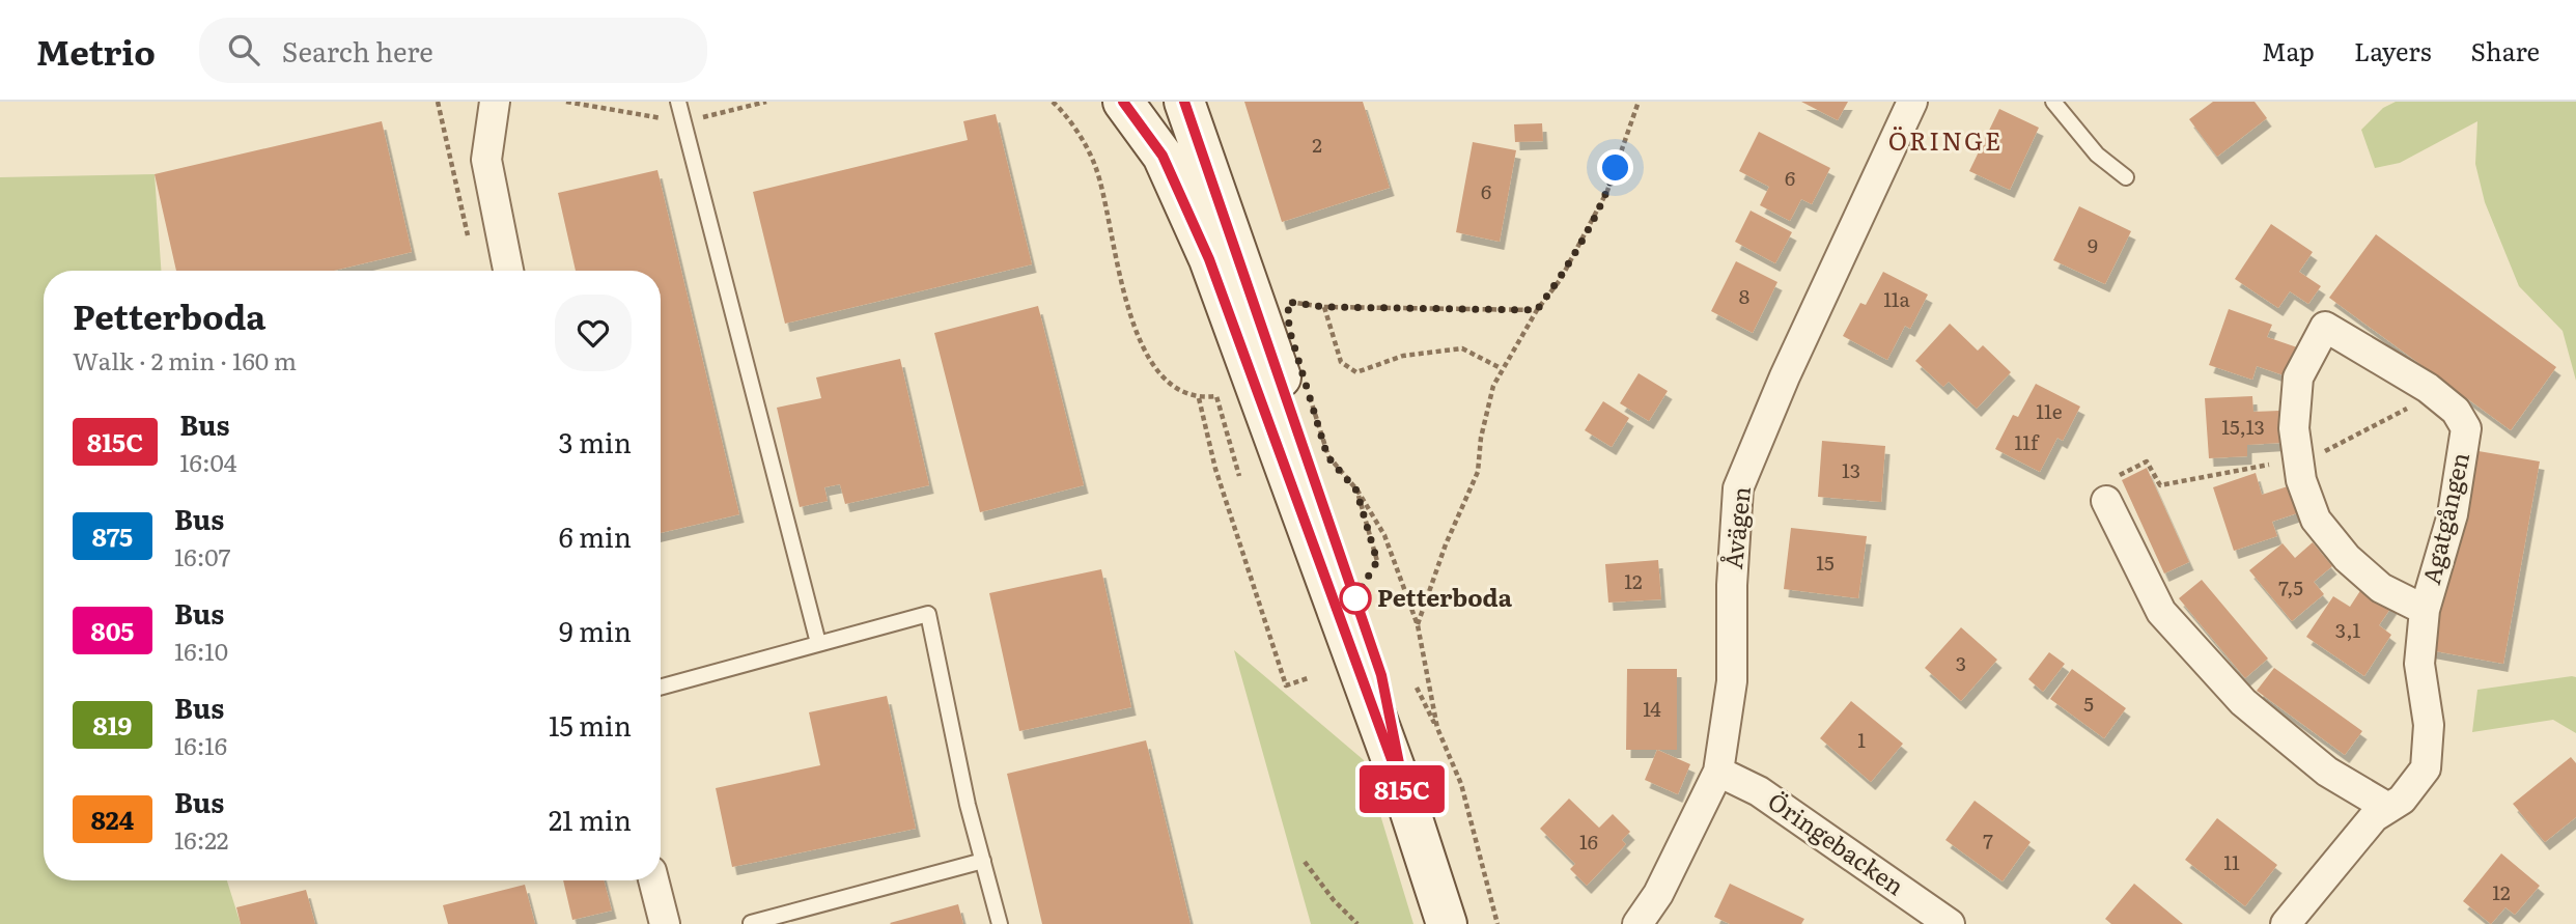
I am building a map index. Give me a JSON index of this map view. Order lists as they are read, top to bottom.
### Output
{
  "streets": {
    "street": ["Agatgången", "Åvägen", "Öringebacken"]
  },
  "crossings": [
    ["Åvägen", "Öringebacken"]
  ],
  "districts": ["ÖRINGE"],
  "places": ["Petterboda"],
  "lines": ["bus line 815C"],
  "house_numbers": [
    "2",
    "6",
    "6",
    "9",
    "8",
    "11a",
    "11e",
    "15,13",
    "11f",
    "13",
    "15",
    "12",
    "7,5",
    "3,1",
    "3",
    "5",
    "14",
    "1",
    "7",
    "16",
    "11",
    "12"
  ],
  "page": {
    "header": "Metrio",
    "search": "Search here",
    "nav": ["Map", "Layers", "Share"],
    "on_map": "815C",
    "heading": ["Petterboda", "Walk · 2 min · 160 m"],
    "list": [
      {
        "mark": "815C",
        "name": "Bus",
        "note": "16:04",
        "value": "3 min"
      },
      {
        "mark": "875",
        "name": "Bus",
        "note": "16:07",
        "value": "6 min"
      },
      {
        "mark": "805",
        "name": "Bus",
        "note": "16:10",
        "value": "9 min"
      },
      {
        "mark": "819",
        "name": "Bus",
        "note": "16:16",
        "value": "15 min"
      },
      {
        "mark": "824",
        "name": "Bus",
        "note": "16:22",
        "value": "21 min"
      }
    ]
  }
}
